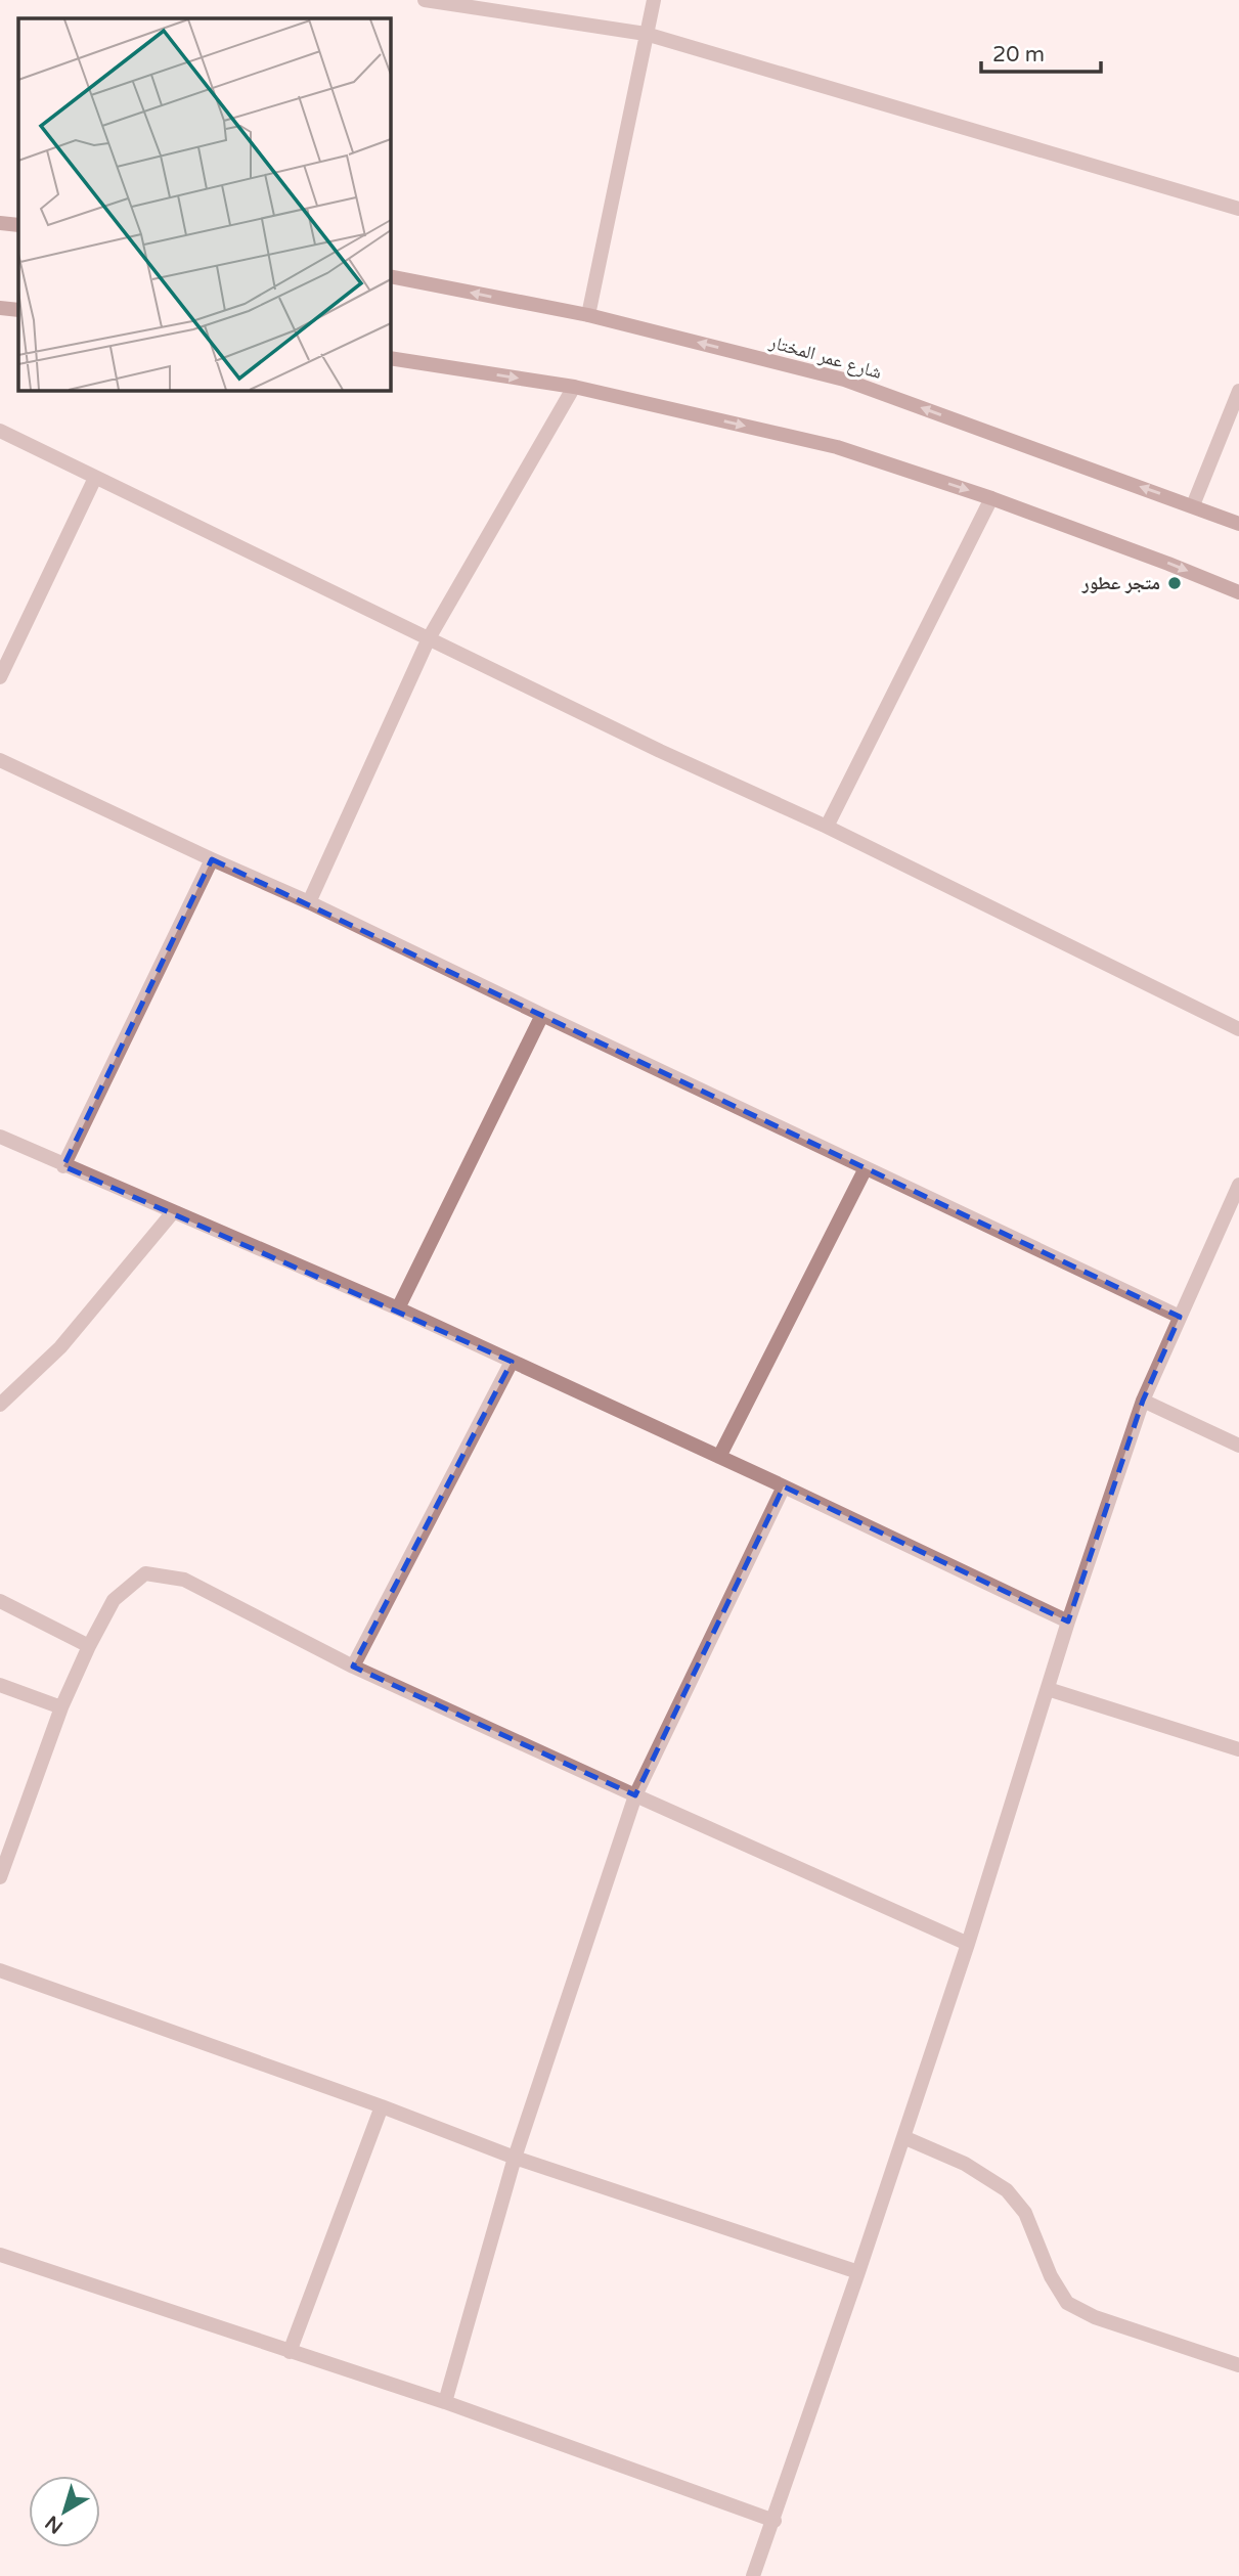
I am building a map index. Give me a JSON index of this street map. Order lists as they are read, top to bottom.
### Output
{
  "streets": {
    "street": ["شارع عمر المختار"]
  },
  "places": ["متجر عطور"],
  "scale_bar": "20 m",
  "north": "bottom left"
}
